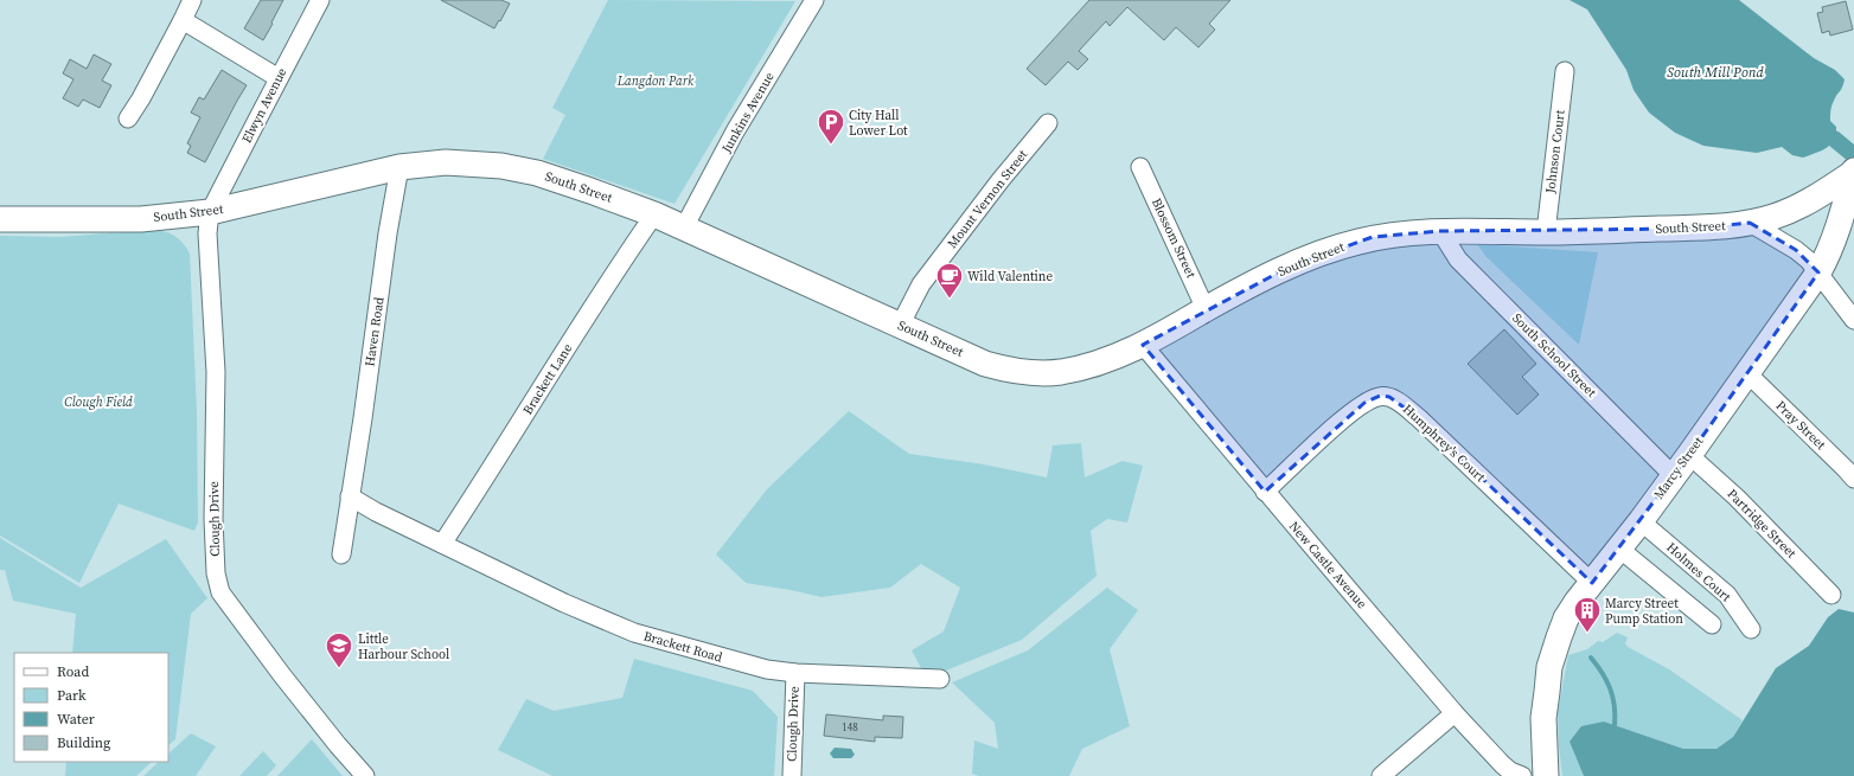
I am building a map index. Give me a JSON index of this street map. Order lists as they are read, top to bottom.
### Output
{
  "streets": {
    "street": [
      "Elwyn Avenue",
      "Junkins Avenue",
      "Johnson Court",
      "South Street",
      "Mount Vernon Street",
      "Blossom Street",
      "Haven Road",
      "South School Street",
      "Brackett Lane",
      "Pray Street",
      "Humphrey's Court",
      "Marcy Street",
      "Clough Drive",
      "Partridge Street",
      "New Castle Avenue",
      "Holmes Court",
      "Brackett Road"
    ]
  },
  "crossings": [
    ["Elwyn Avenue", "South Street"],
    ["Elwyn Avenue", "Clough Drive"],
    ["Junkins Avenue", "South Street"],
    ["Johnson Court", "South Street"],
    ["South Street", "Mount Vernon Street"],
    ["South Street", "Blossom Street"],
    ["South Street", "Haven Road"],
    ["South Street", "South School Street"],
    ["South Street", "Brackett Lane"],
    ["South Street", "Marcy Street"],
    ["South Street", "Clough Drive"],
    ["South Street", "New Castle Avenue"],
    ["South School Street", "Marcy Street"],
    ["Brackett Lane", "Brackett Road"],
    ["Pray Street", "Marcy Street"],
    ["Humphrey's Court", "Marcy Street"],
    ["Humphrey's Court", "New Castle Avenue"],
    ["Marcy Street", "Partridge Street"],
    ["Marcy Street", "Holmes Court"],
    ["Clough Drive", "Brackett Road"]
  ],
  "water": ["South Mill Pond"],
  "parks": ["Langdon Park", "Clough Field"],
  "places": {
    "parking": ["City Hall Lower Lot"],
    "cafe": ["Wild Valentine"],
    "building": ["Marcy Street Pump Station"],
    "school or university": ["Little Harbour School"]
  },
  "house_numbers": ["148"],
  "legend": [
    "Road",
    "Park",
    "Water",
    "Building"
  ]
}
